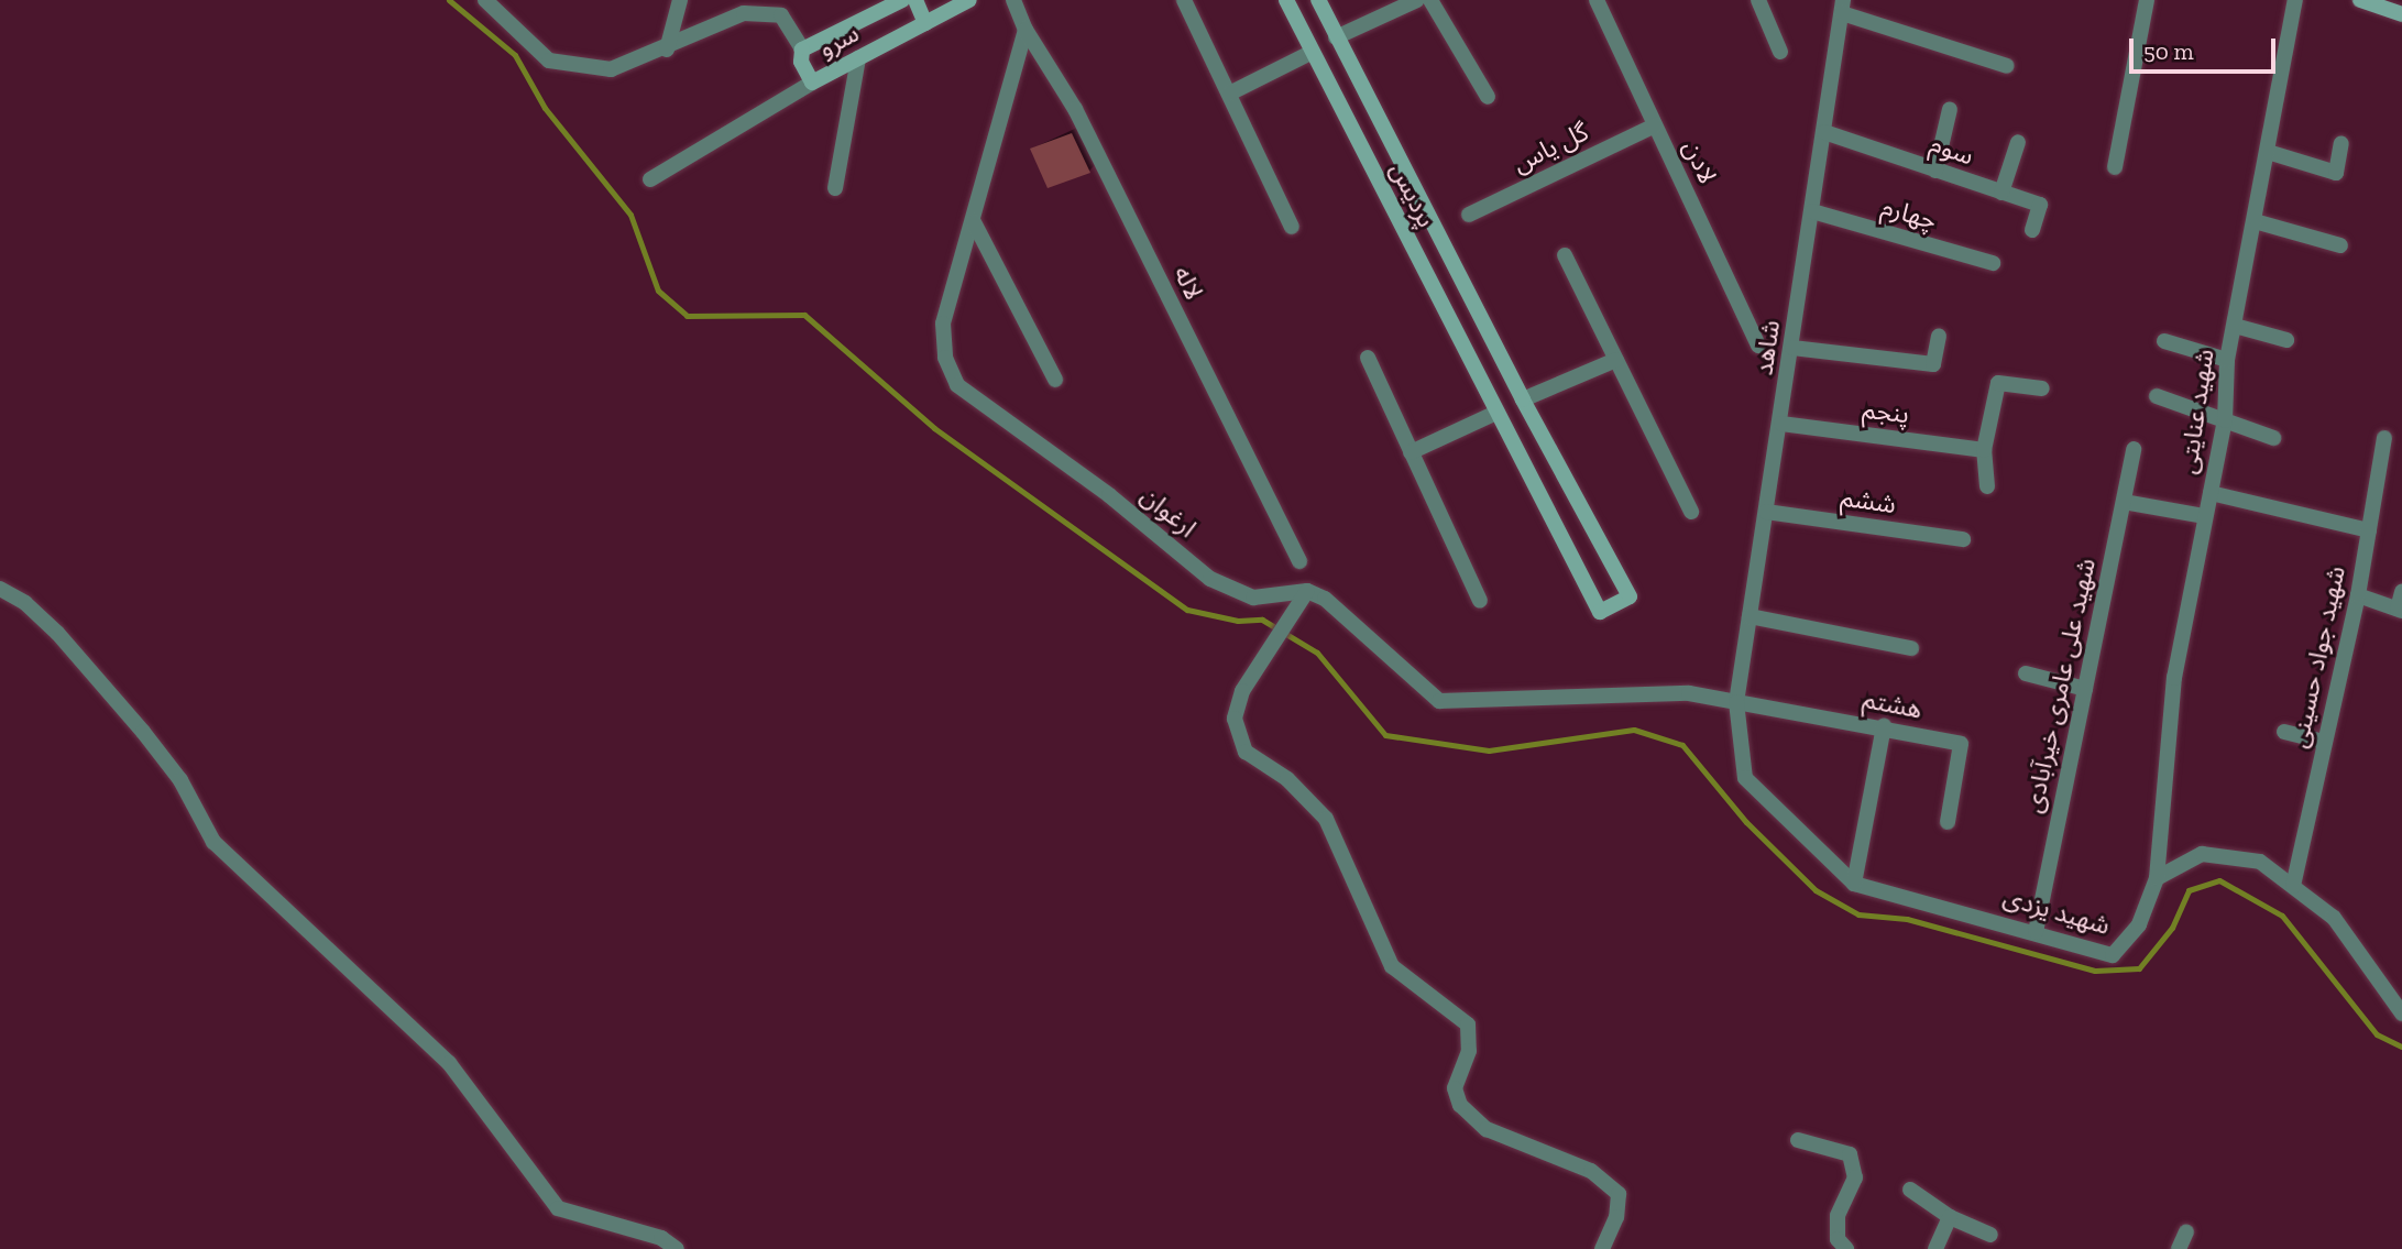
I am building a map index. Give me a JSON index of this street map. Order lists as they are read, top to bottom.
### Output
{
  "streets": {
    "street": [
      "سرو",
      "گل یاس",
      "سوم",
      "لادن",
      "پردیس",
      "چهارم",
      "لاله",
      "شاهد",
      "پنجم",
      "شهید عنایتی",
      "ششم",
      "ارغوان",
      "شهید جواد حسینی",
      "شهید علی عامری خیرآبادی",
      "هشتم",
      "شهید یزدی"
    ]
  },
  "crossings": [
    ["گل یاس", "لادن"],
    ["سوم", "شاهد"],
    ["چهارم", "شاهد"],
    ["لاله", "ارغوان"],
    ["شاهد", "پنجم"],
    ["شاهد", "ششم"],
    ["شاهد", "هشتم"],
    ["شاهد", "شهید یزدی"],
    ["شهید عنایتی", "شهید یزدی"],
    ["شهید علی عامری خیرآبادی", "شهید یزدی"],
    ["هشتم", "شهید یزدی"]
  ],
  "scale_bar": "50 m"
}
